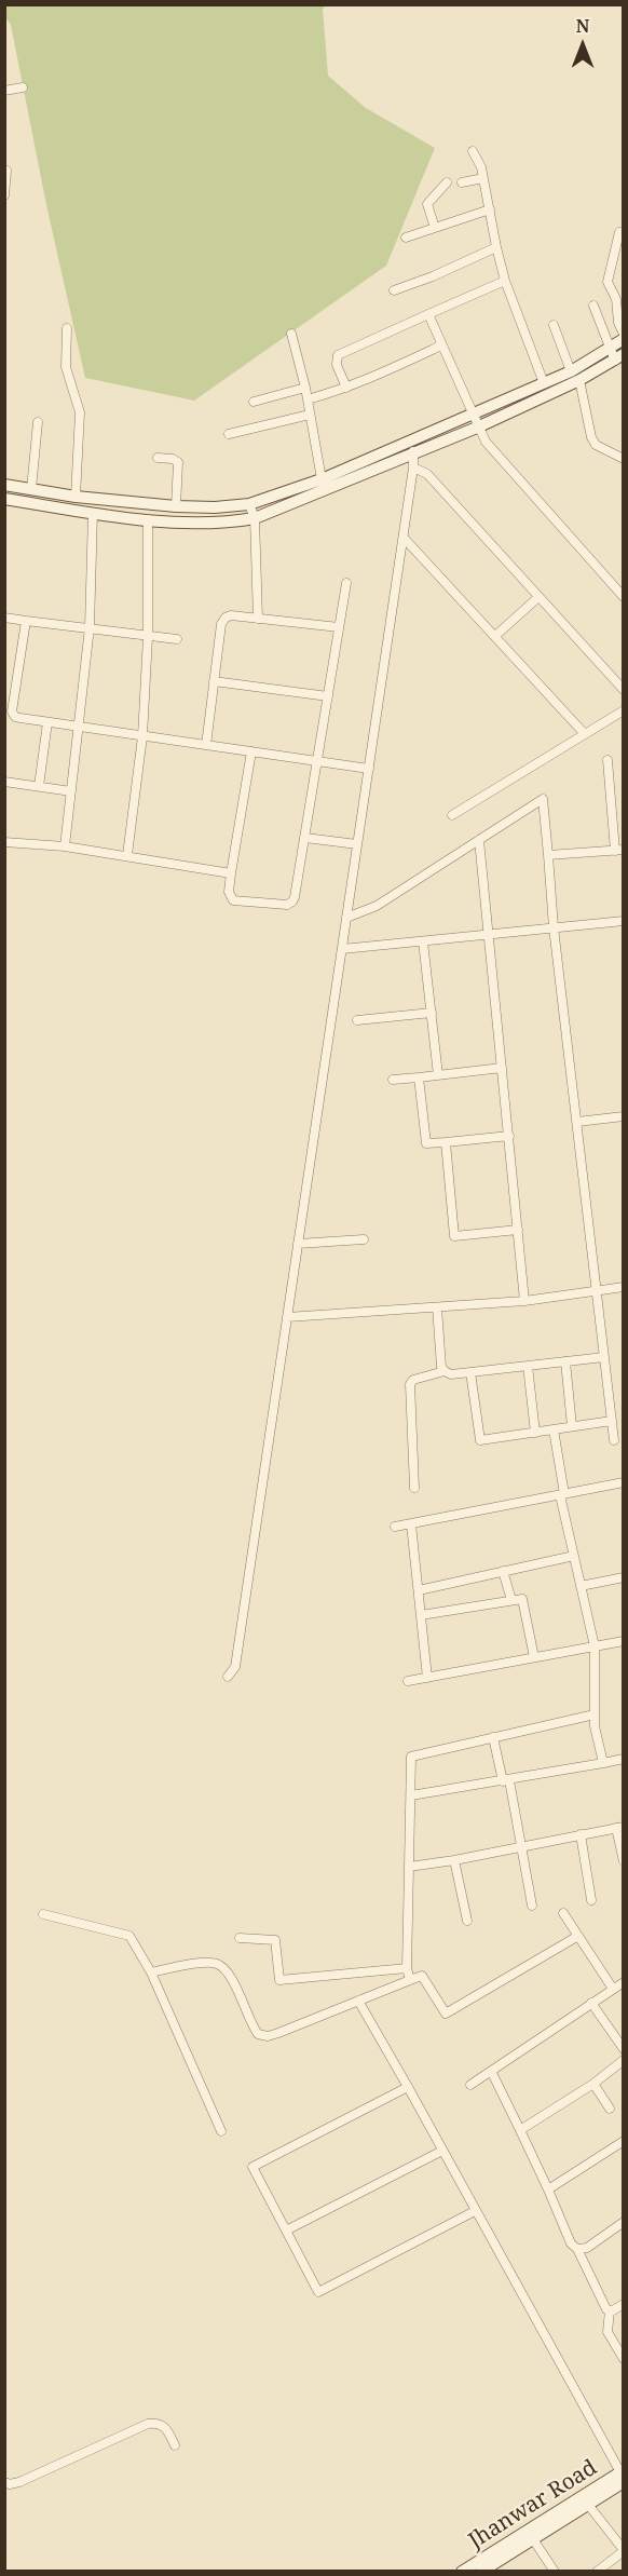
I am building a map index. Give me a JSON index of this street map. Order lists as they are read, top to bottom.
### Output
{
  "streets": {
    "main road": ["Jhanwar Road"]
  },
  "north": "top"
}
